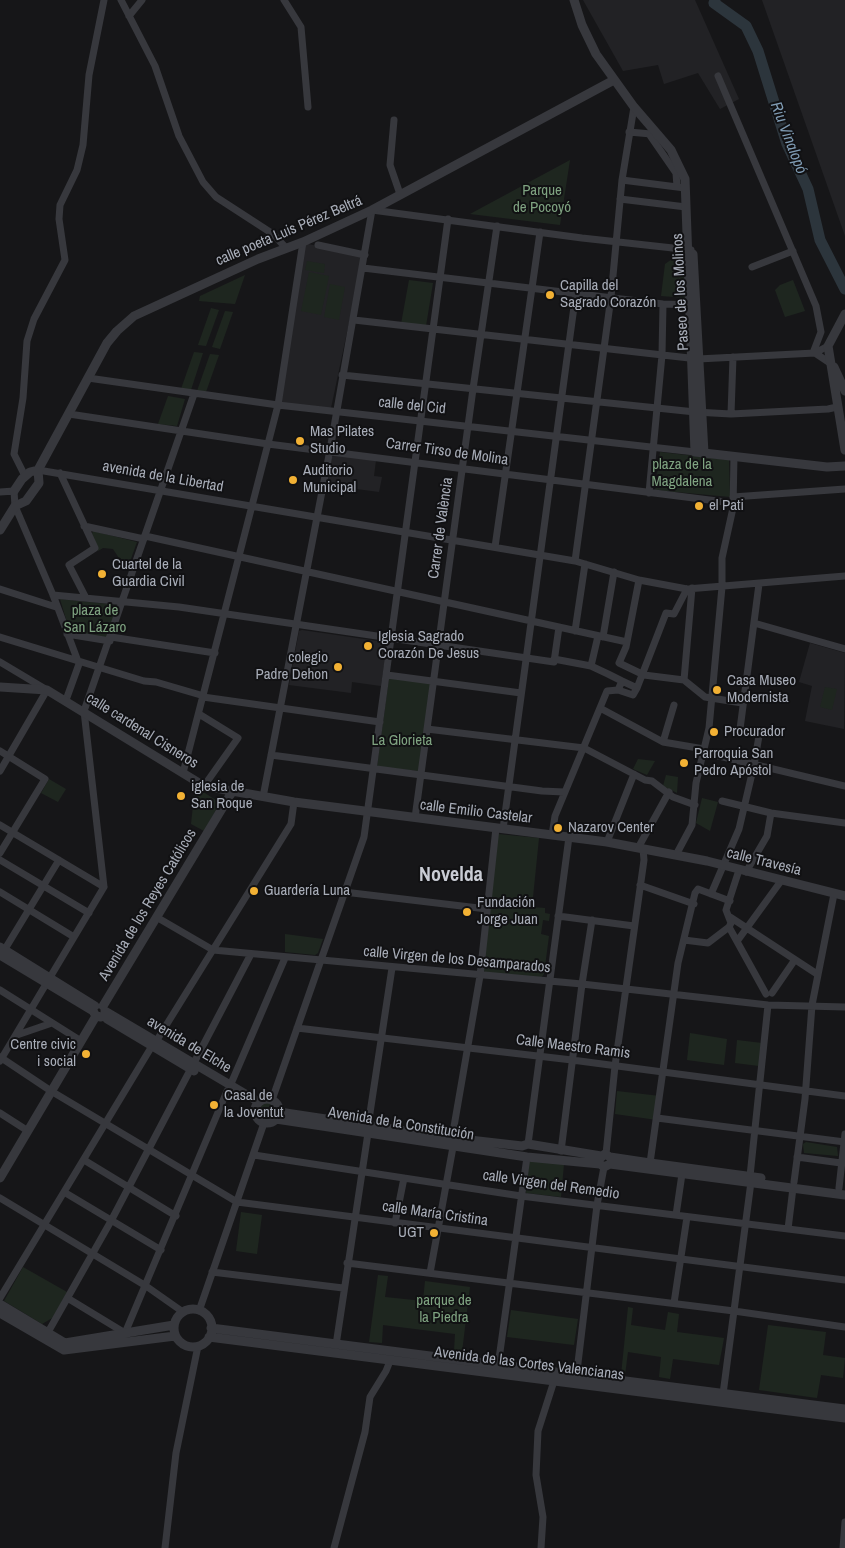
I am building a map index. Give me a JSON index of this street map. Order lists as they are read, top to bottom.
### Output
{
  "streets": {
    "street": [
      "calle poeta Luis Pérez Beltrá",
      "Paseo de los Molinos",
      "calle del Cid",
      "Carrer Tirso de Molina",
      "avenida de la Libertad",
      "Carrer de València",
      "calle cardenal Cisneros",
      "calle Emilio Castelar",
      "calle Travesía",
      "Avenida de los Reyes Católicos",
      "calle Virgen de los Desamparados",
      "avenida de Elche",
      "Calle Maestro Ramis",
      "Avenida de la Constitución",
      "calle Virgen del Remedio",
      "calle María Cristina",
      "Avenida de las Cortes Valencianas"
    ]
  },
  "crossings": [
    ["calle poeta Luis Pérez Beltrá", "Paseo de los Molinos"],
    ["calle poeta Luis Pérez Beltrá", "calle del Cid"],
    ["calle poeta Luis Pérez Beltrá", "Carrer Tirso de Molina"],
    ["calle poeta Luis Pérez Beltrá", "avenida de la Libertad"],
    ["Paseo de los Molinos", "calle del Cid"],
    ["calle del Cid", "Carrer de València"],
    ["Carrer Tirso de Molina", "Carrer de València"],
    ["avenida de la Libertad", "Carrer de València"],
    ["Carrer de València", "calle Emilio Castelar"],
    ["calle cardenal Cisneros", "calle Emilio Castelar"],
    ["calle cardenal Cisneros", "Avenida de los Reyes Católicos"],
    ["calle Emilio Castelar", "calle Travesía"],
    ["Avenida de los Reyes Católicos", "calle Virgen de los Desamparados"],
    ["Avenida de los Reyes Católicos", "avenida de Elche"],
    ["Avenida de los Reyes Católicos", "calle María Cristina"],
    ["avenida de Elche", "Avenida de la Constitución"]
  ],
  "districts": ["Novelda"],
  "water": ["Riu Vinalopó"],
  "parks": [
    "Parque de Pocoyó",
    "plaza de la Magdalena",
    "plaza de San Lázaro",
    "La Glorieta",
    "parque de la Piedra"
  ],
  "places": [
    "Capilla del Sagrado Corazón",
    "Mas Pilates Studio",
    "Auditorio Municipal",
    "el Pati",
    "Cuartel de la Guardia Civil",
    "Iglesia Sagrado Corazón De Jesus",
    "colegio Padre Dehon",
    "Casa Museo Modernista",
    "Procurador",
    "Parroquia San Pedro Apóstol",
    "iglesia de San Roque",
    "Nazarov Center",
    "Guardería Luna",
    "Fundación Jorge Juan",
    "Centre civic i social",
    "Casal de la Joventut",
    "UGT"
  ]
}
